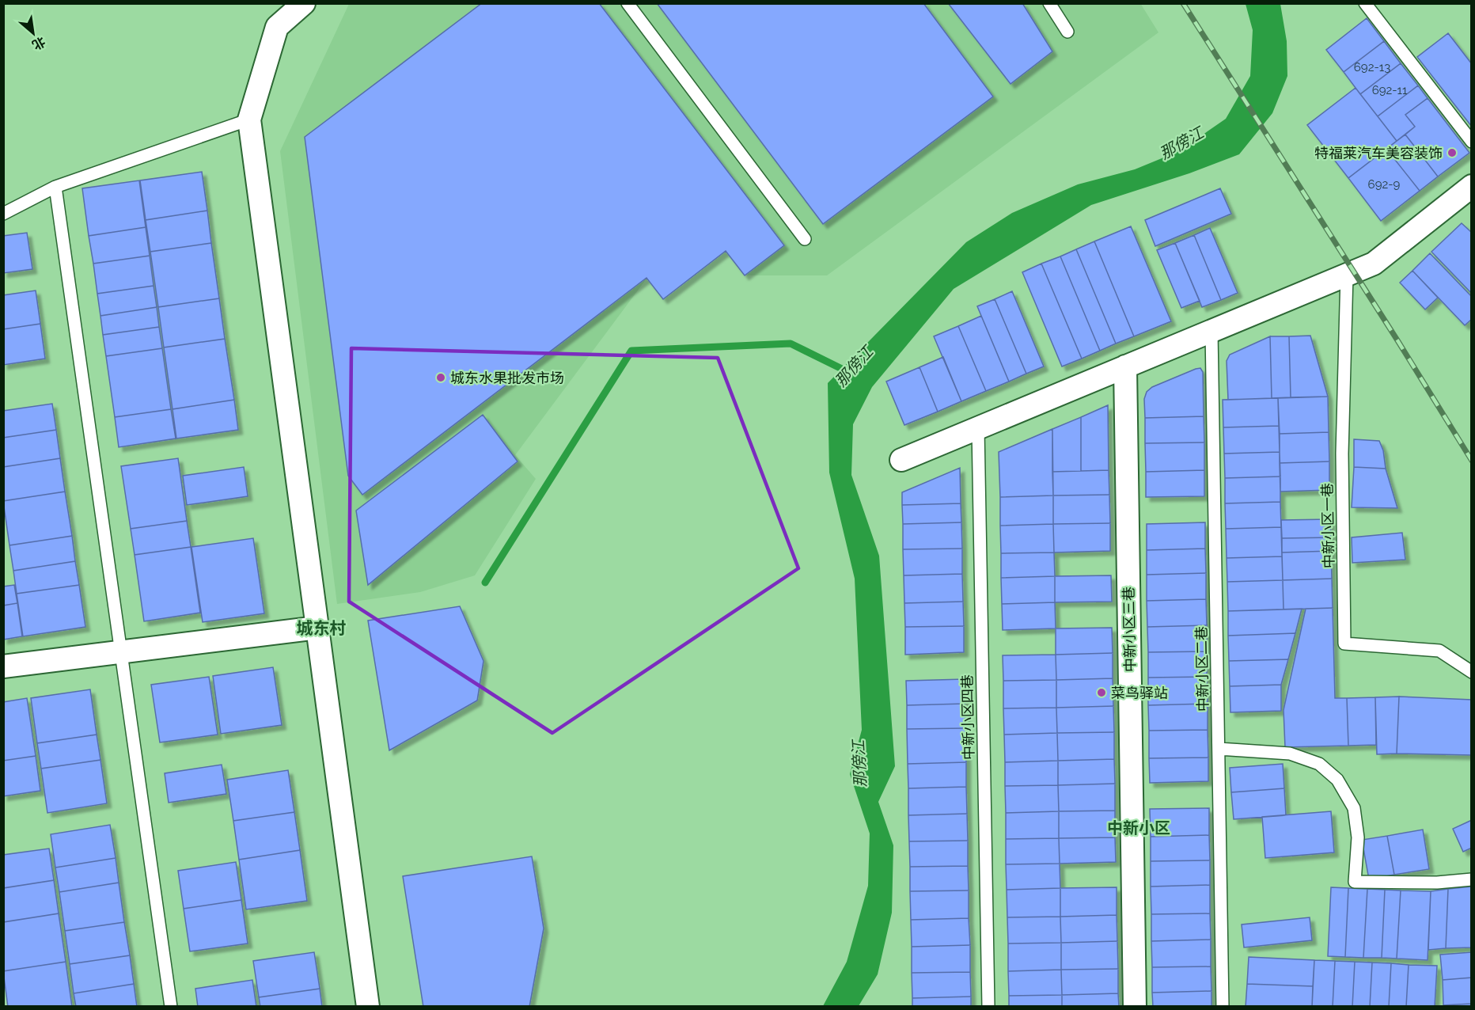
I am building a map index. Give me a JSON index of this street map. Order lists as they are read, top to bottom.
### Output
{
  "streets": {
    "street": ["中新小区三巷"],
    "lane": ["中新小区一巷", "中新小区二巷", "中新小区四巷"]
  },
  "districts": ["城东村", "中新小区"],
  "water": ["那傍江"],
  "places": ["特福莱汽车美容装饰", "城东水果批发市场", "菜鸟驿站"],
  "house_numbers": ["692-13", "692-11", "692-9"],
  "north": "bottom right"
}
